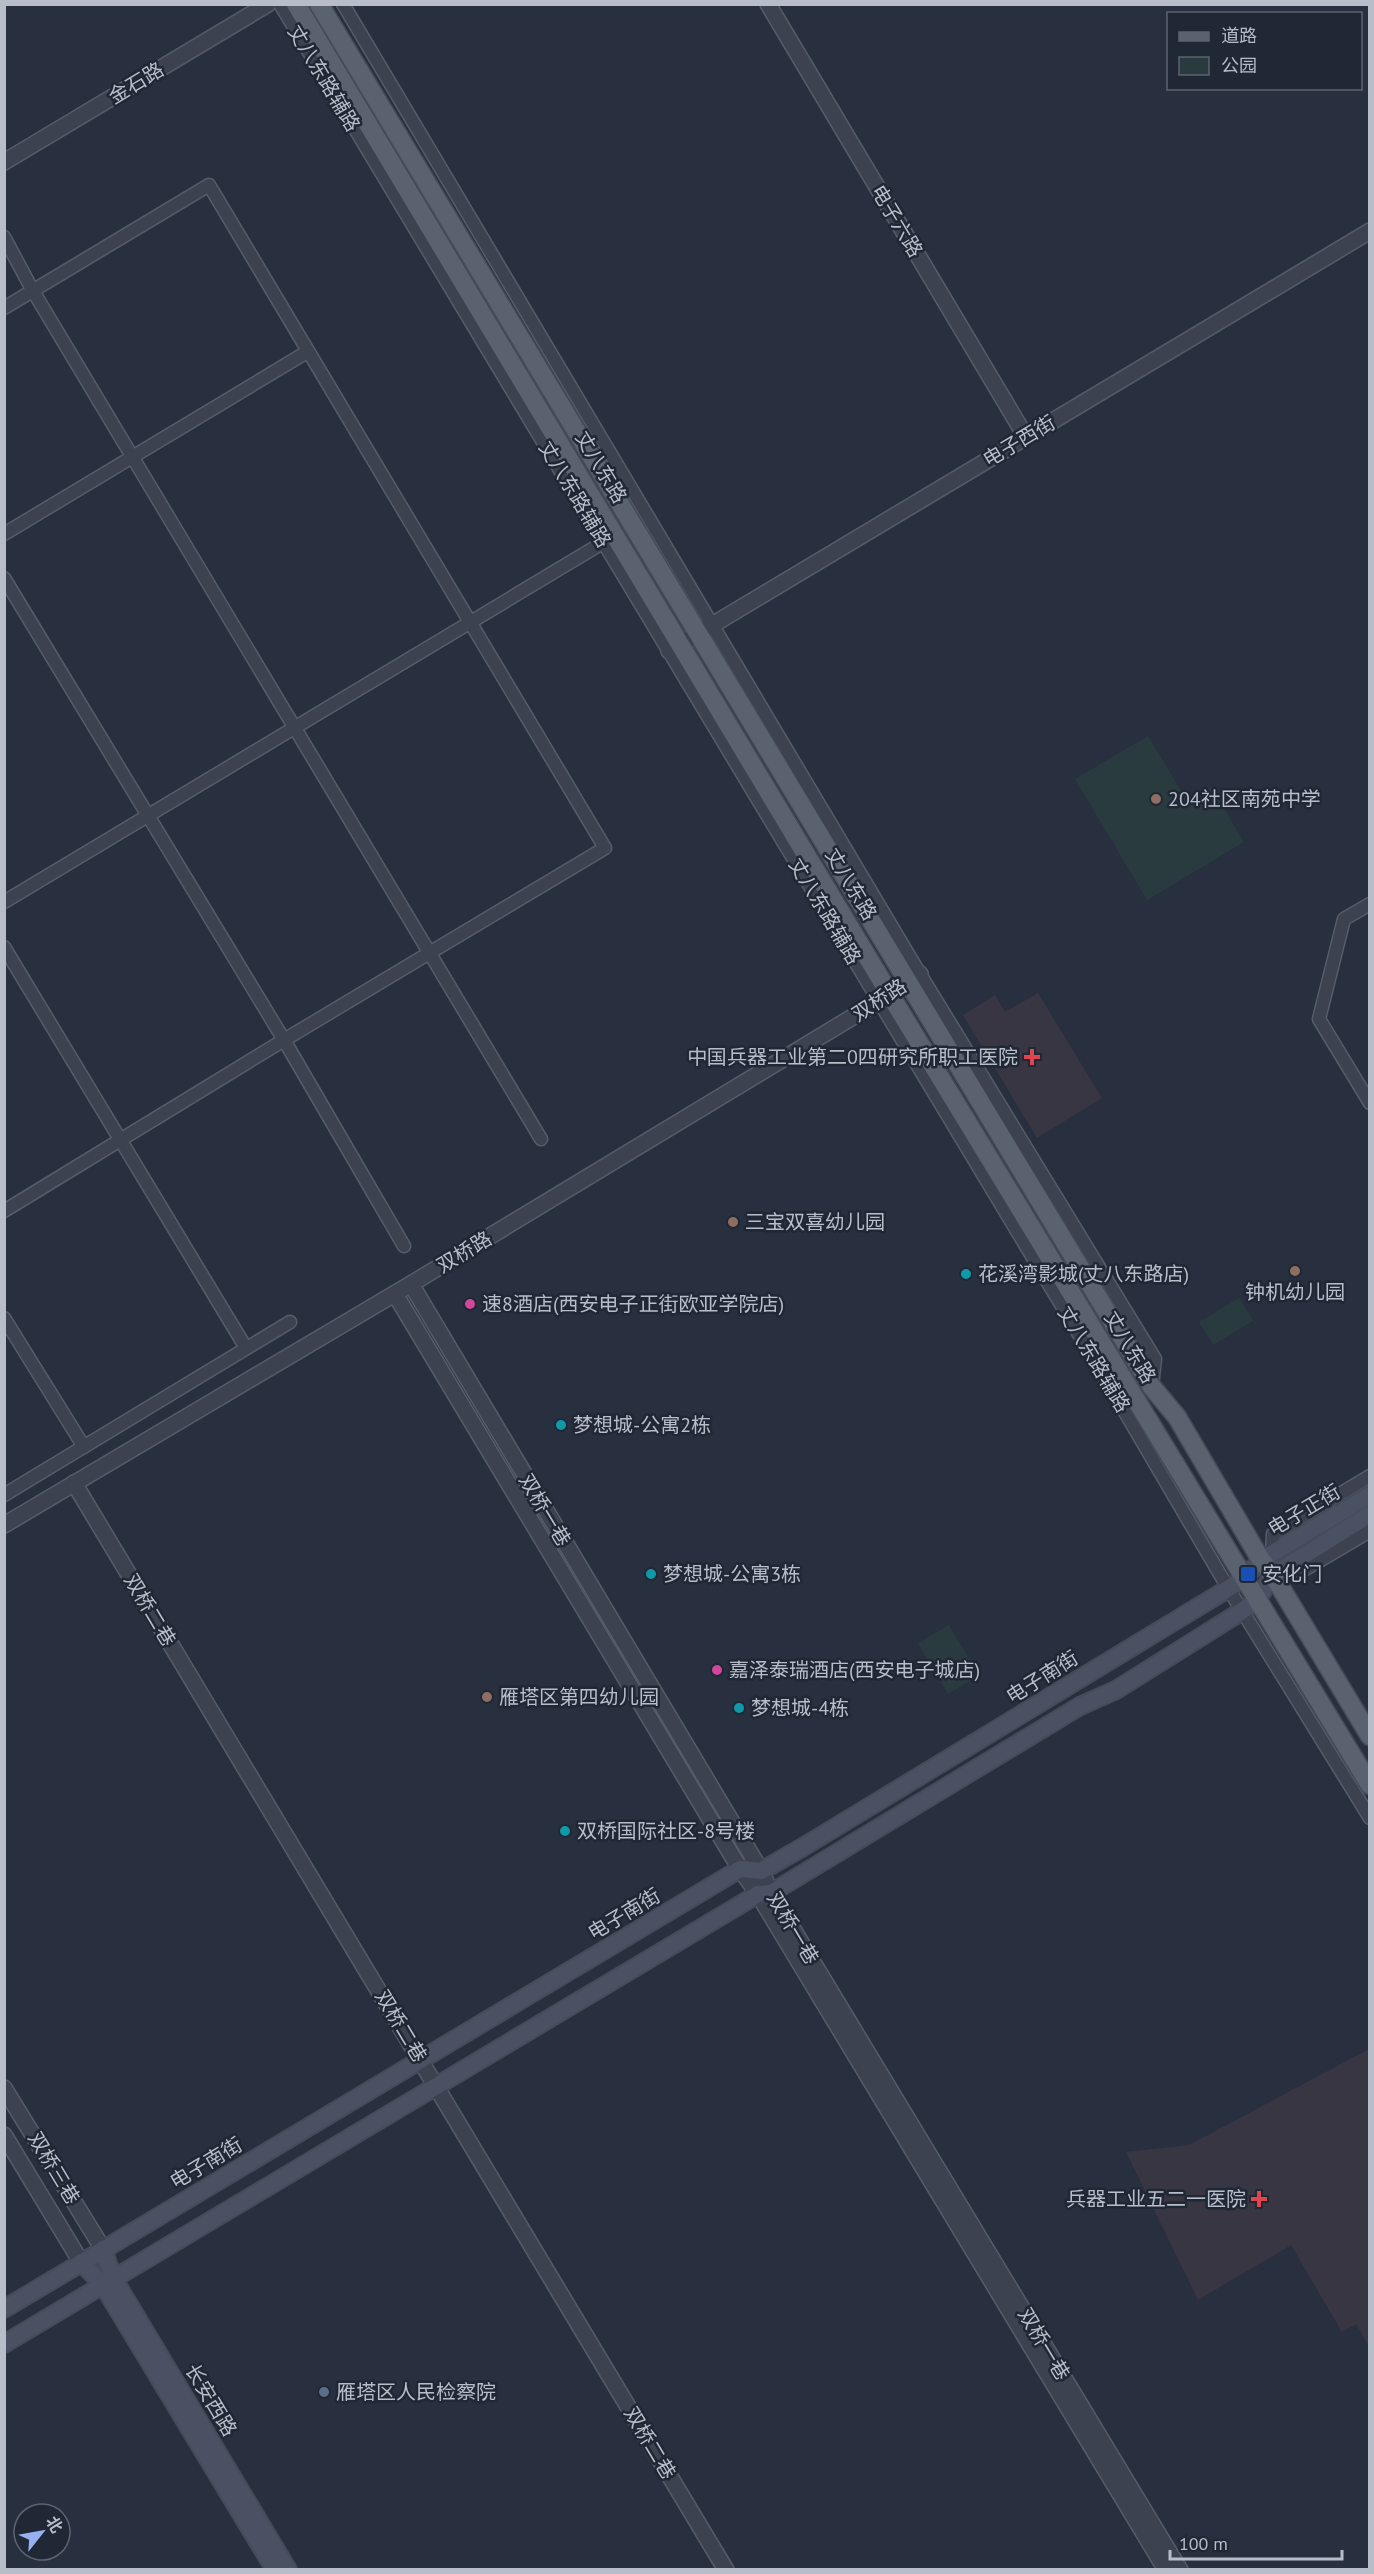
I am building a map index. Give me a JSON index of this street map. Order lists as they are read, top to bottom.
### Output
{
  "streets": {
    "main road": [
      "丈八东路",
      "电子正街",
      "电子南街",
      "长安西路"
    ],
    "street": [
      "丈八东路辅路",
      "金石路",
      "电子六路",
      "电子西街",
      "双桥路",
      "双桥一巷",
      "双桥二巷",
      "双桥三巷"
    ]
  },
  "crossings": [
    ["丈八东路辅路", "丈八东路"],
    ["电子六路", "电子西街"],
    ["电子西街", "丈八东路"],
    ["丈八东路", "双桥路"],
    ["丈八东路", "电子正街"],
    ["丈八东路", "电子南街"],
    ["双桥路", "双桥一巷"],
    ["双桥路", "双桥二巷"],
    ["双桥一巷", "电子南街"],
    ["电子正街", "电子南街"],
    ["双桥二巷", "电子南街"],
    ["电子南街", "双桥三巷"],
    ["电子南街", "长安西路"],
    ["双桥三巷", "长安西路"]
  ],
  "places": {
    "other": [
      "204社区南苑中学",
      "三宝双喜幼儿园",
      "钟机幼儿园",
      "花溪湾影城(丈八东路店)",
      "速8酒店(西安电子正街欧亚学院店)",
      "梦想城-公寓2栋",
      "梦想城-公寓3栋",
      "嘉泽泰瑞酒店(西安电子城店)",
      "雁塔区第四幼儿园",
      "梦想城-4栋",
      "双桥国际社区-8号楼",
      "雁塔区人民检察院"
    ],
    "health": ["中国兵器工业第二0四研究所职工医院", "兵器工业五二一医院"],
    "transit": ["安化门"]
  },
  "legend": ["道路", "公园"],
  "scale_bar": "100 m",
  "north": "top right"
}
